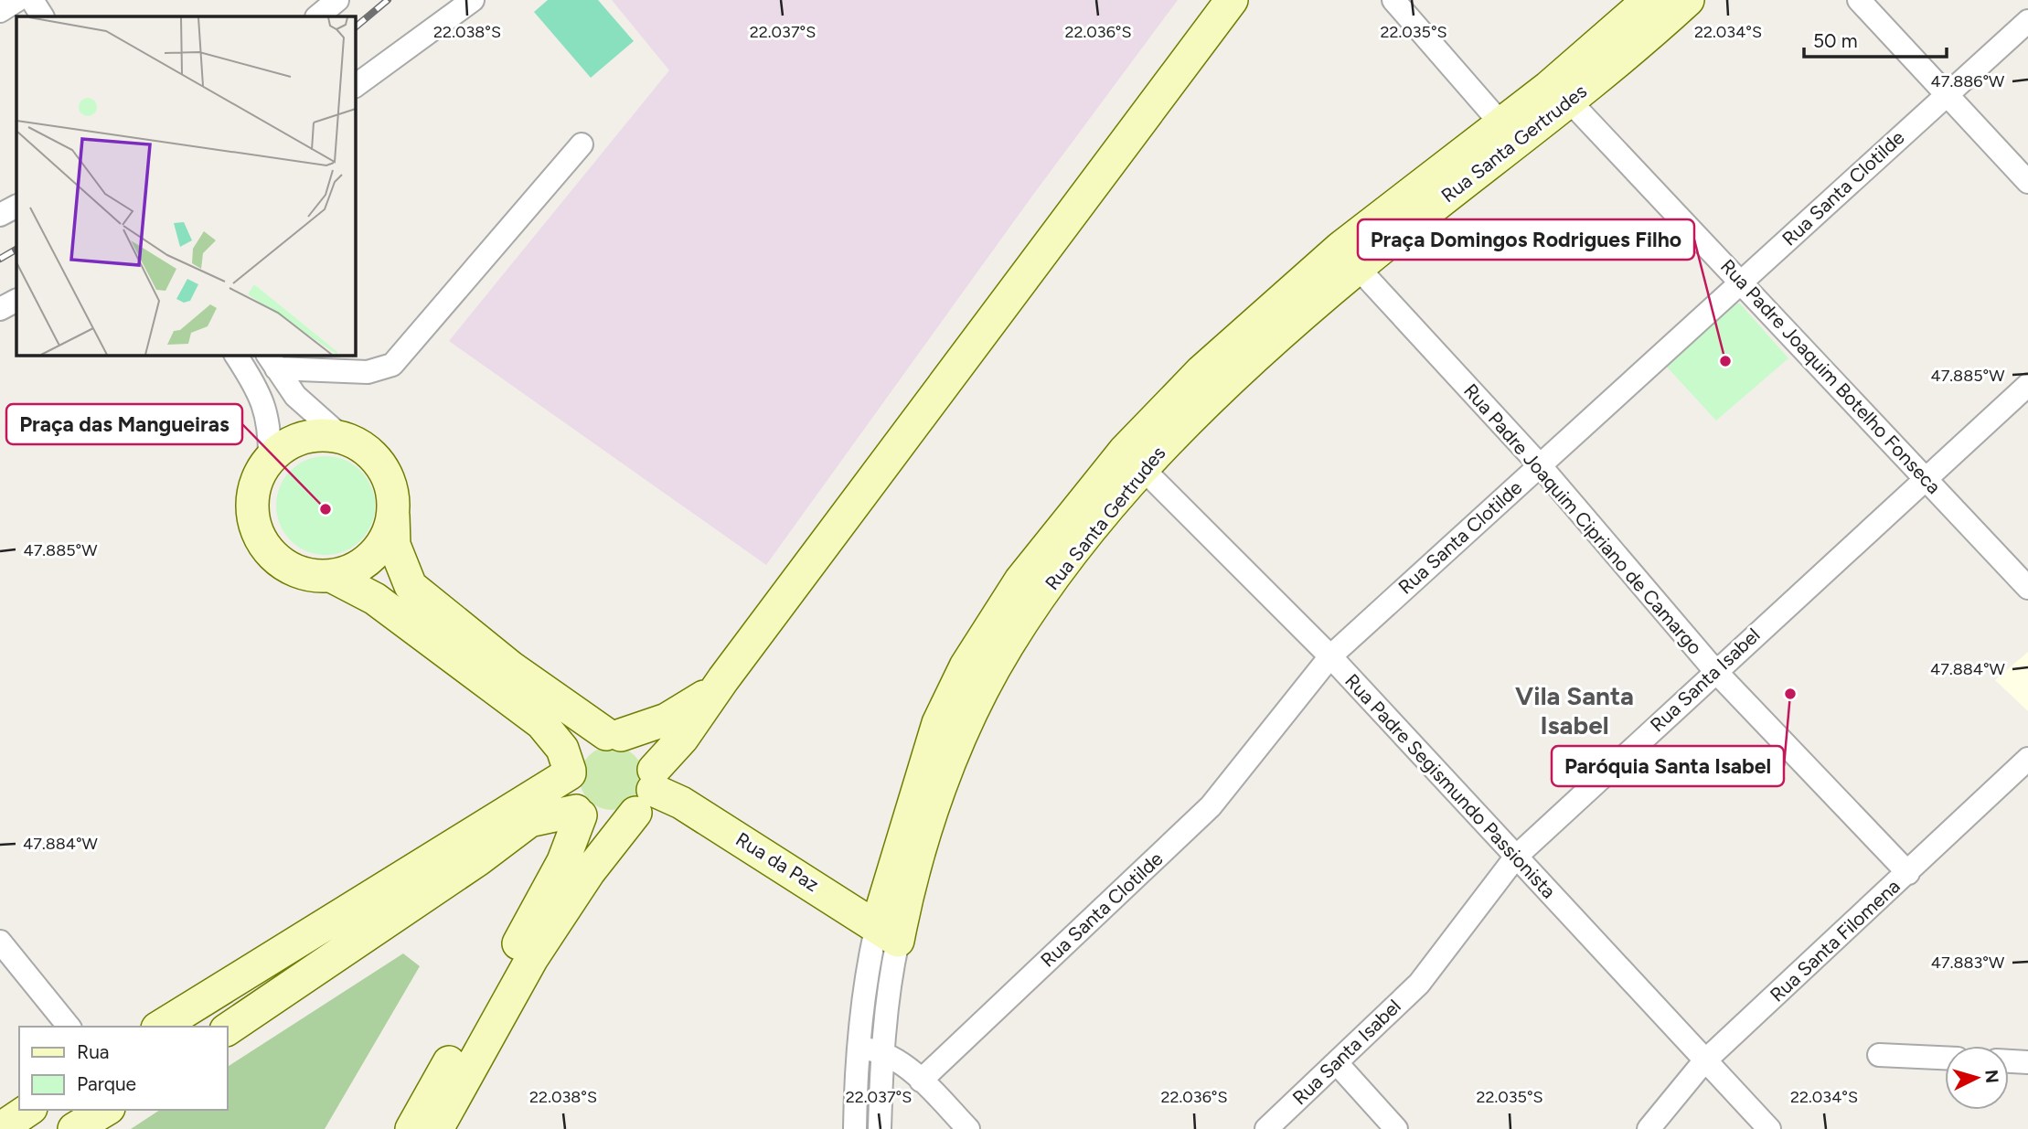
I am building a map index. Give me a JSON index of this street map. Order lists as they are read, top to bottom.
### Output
{
  "streets": {
    "street": [
      "Rua Santa Gertrudes",
      "Rua Santa Clotilde",
      "Rua Padre Joaquim Botelho Fonseca",
      "Rua Padre Joaquim Cipriano de Camargo",
      "Rua Santa Isabel",
      "Rua Padre Segismundo Passionista",
      "Rua da Paz",
      "Rua Santa Filomena"
    ]
  },
  "crossings": [
    ["Rua Santa Gertrudes", "Rua Padre Joaquim Botelho Fonseca"],
    ["Rua Santa Gertrudes", "Rua Padre Joaquim Cipriano de Camargo"],
    ["Rua Santa Gertrudes", "Rua Padre Segismundo Passionista"],
    ["Rua Santa Gertrudes", "Rua da Paz"],
    ["Rua Santa Clotilde", "Rua Padre Joaquim Botelho Fonseca"],
    ["Rua Santa Clotilde", "Rua Padre Joaquim Cipriano de Camargo"],
    ["Rua Santa Clotilde", "Rua Padre Segismundo Passionista"],
    ["Rua Padre Joaquim Botelho Fonseca", "Rua Santa Isabel"],
    ["Rua Padre Joaquim Cipriano de Camargo", "Rua Santa Isabel"],
    ["Rua Padre Joaquim Cipriano de Camargo", "Rua Santa Filomena"],
    ["Rua Santa Isabel", "Rua Padre Segismundo Passionista"],
    ["Rua Padre Segismundo Passionista", "Rua Santa Filomena"]
  ],
  "districts": ["Vila Santa Isabel"],
  "places": ["Praça Domingos Rodrigues Filho", "Praça das Mangueiras", "Paróquia Santa Isabel"],
  "legend": ["Rua", "Parque"],
  "scale_bar": "50 m",
  "north": "right",
  "coordinates": [
    "22.038°S",
    "22.037°S",
    "22.036°S",
    "22.035°S",
    "22.034°S",
    "47.886°W",
    "47.885°W",
    "47.884°W",
    "47.883°W"
  ]
}
